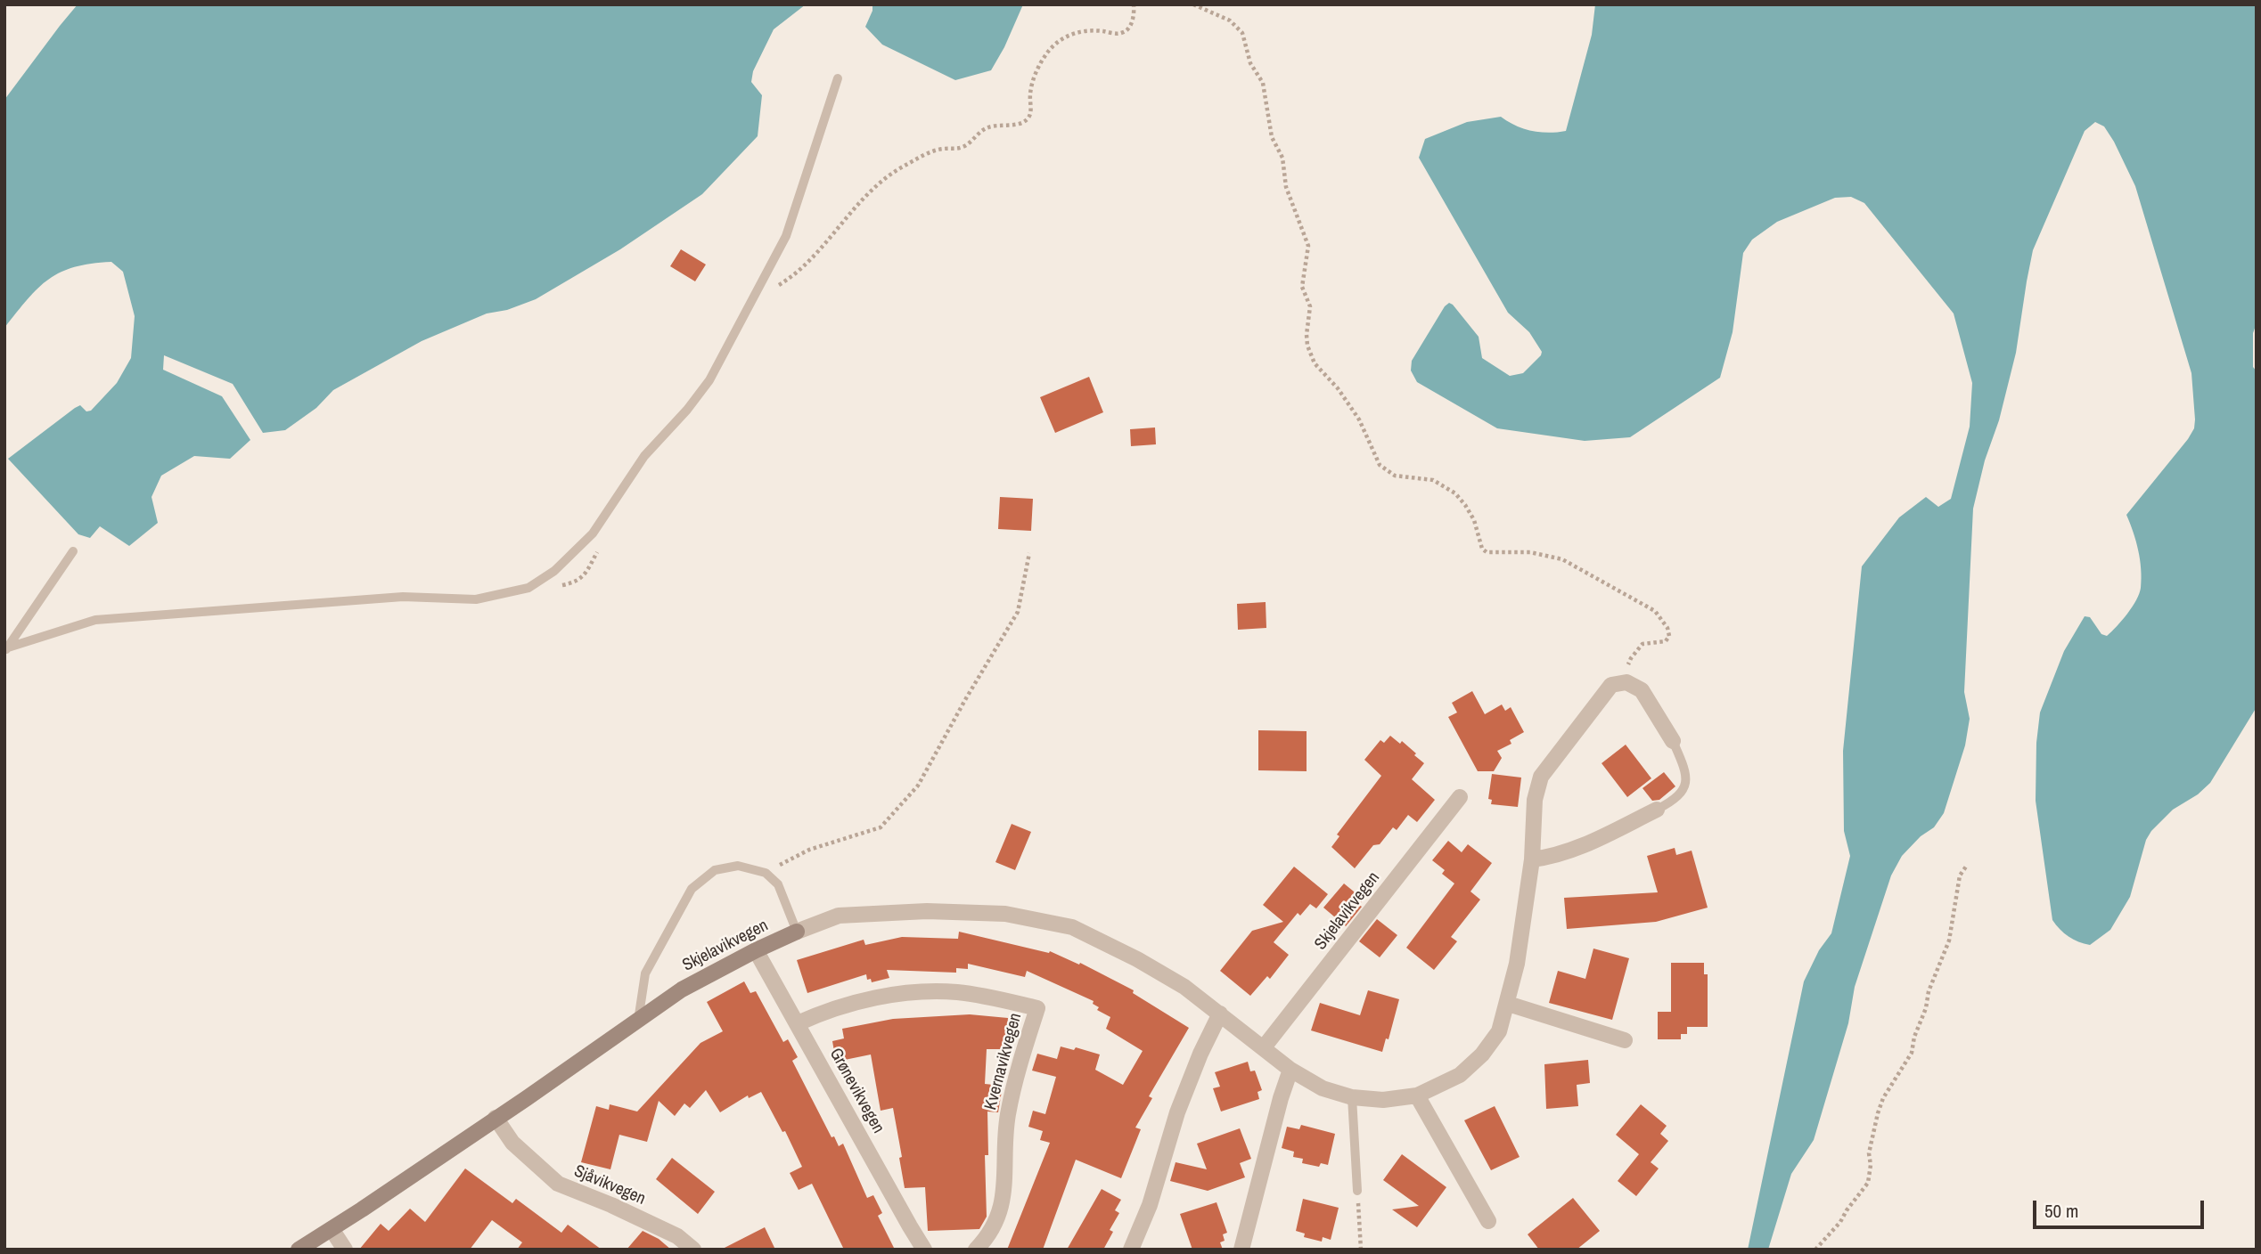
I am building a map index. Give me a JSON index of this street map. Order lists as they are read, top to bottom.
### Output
{
  "streets": {
    "main road": ["Skjelavikvegen"],
    "street": ["Kvernavikvegen", "Grønevikvegen", "Sjåvikvegen"]
  },
  "crossings": [
    ["Skjelavikvegen", "Grønevikvegen"],
    ["Skjelavikvegen", "Sjåvikvegen"],
    ["Kvernavikvegen", "Grønevikvegen"]
  ],
  "scale_bar": "50 m"
}
